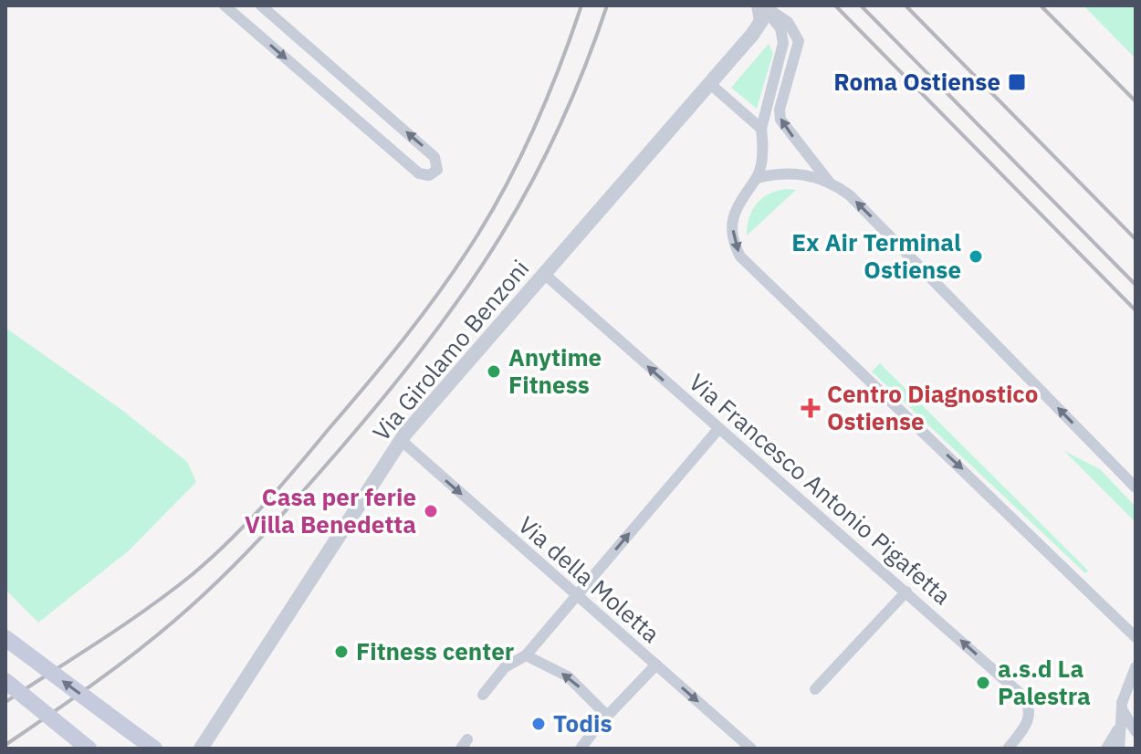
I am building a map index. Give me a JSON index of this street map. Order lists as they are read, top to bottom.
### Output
{
  "streets": {
    "street": ["Via Girolamo Benzoni", "Via Francesco Antonio Pigafetta", "Via della Moletta"]
  },
  "crossings": [
    ["Via Girolamo Benzoni", "Via Francesco Antonio Pigafetta"],
    ["Via Girolamo Benzoni", "Via della Moletta"]
  ],
  "one_way": ["Via Francesco Antonio Pigafetta", "Via della Moletta"],
  "places": {
    "transit": ["Roma Ostiense"],
    "other": [
      "Ex Air Terminal Ostiense",
      "Anytime Fitness",
      "Casa per ferie Villa Benedetta",
      "Fitness center",
      "a.s.d La Palestra",
      "Todis"
    ],
    "health": ["Centro Diagnostico Ostiense"]
  }
}
